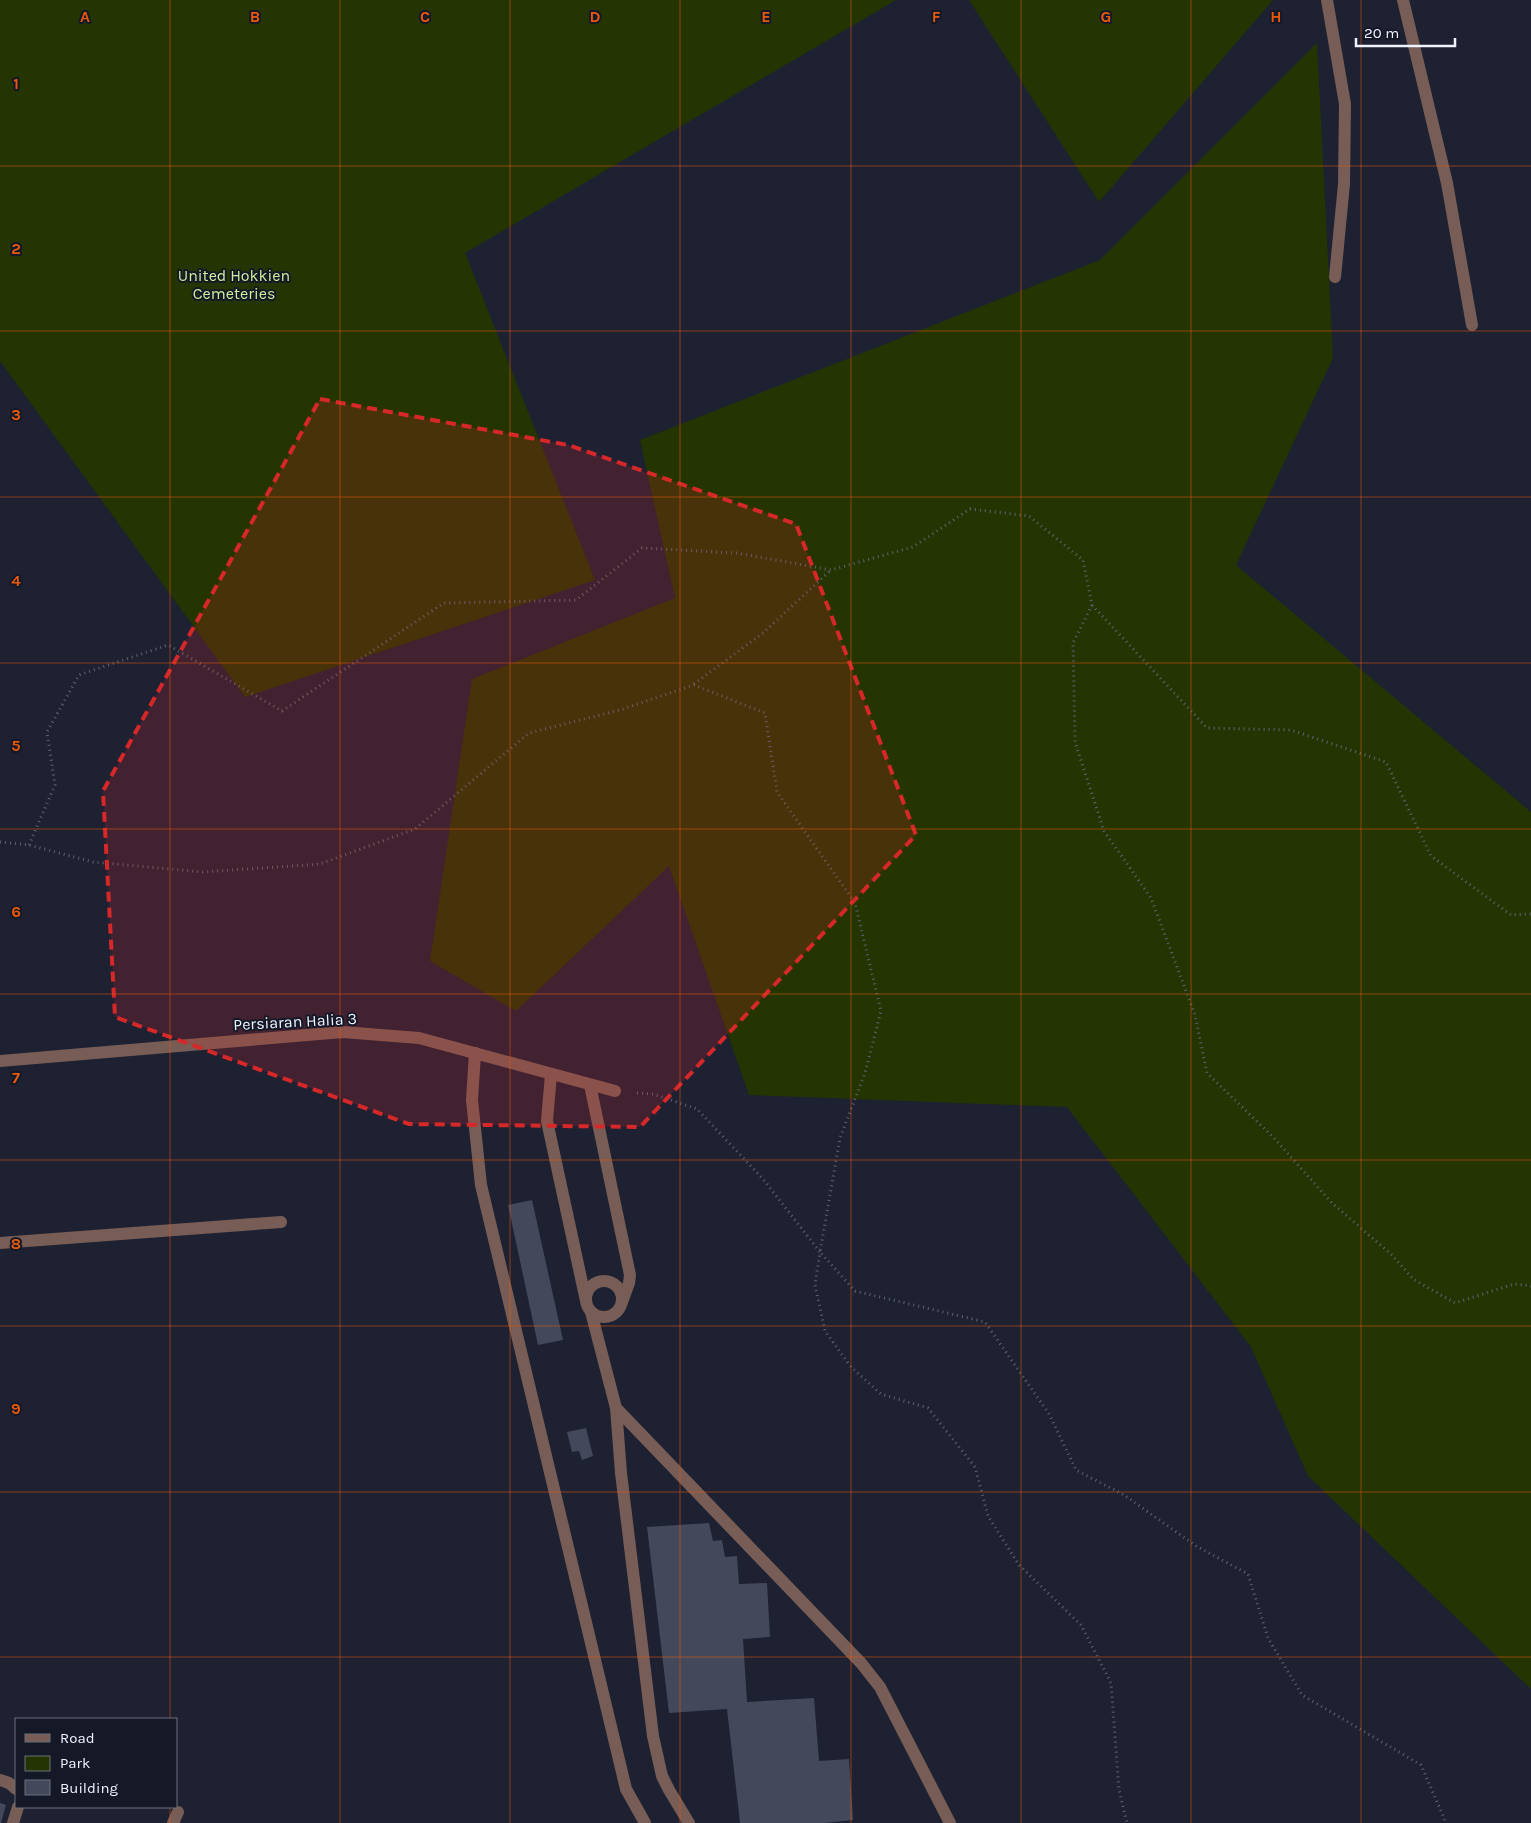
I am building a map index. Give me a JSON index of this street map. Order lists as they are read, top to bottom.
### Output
{
  "streets": {
    "street": ["Persiaran Halia 3"]
  },
  "parks": ["United Hokkien Cemeteries"],
  "legend": ["Road", "Park", "Building"],
  "scale_bar": "20 m",
  "grid": {
    "columns": [
      "A",
      "B",
      "C",
      "D",
      "E",
      "F",
      "G",
      "H"
    ],
    "rows": [
      "1",
      "2",
      "3",
      "4",
      "5",
      "6",
      "7",
      "8",
      "9"
    ]
  }
}
